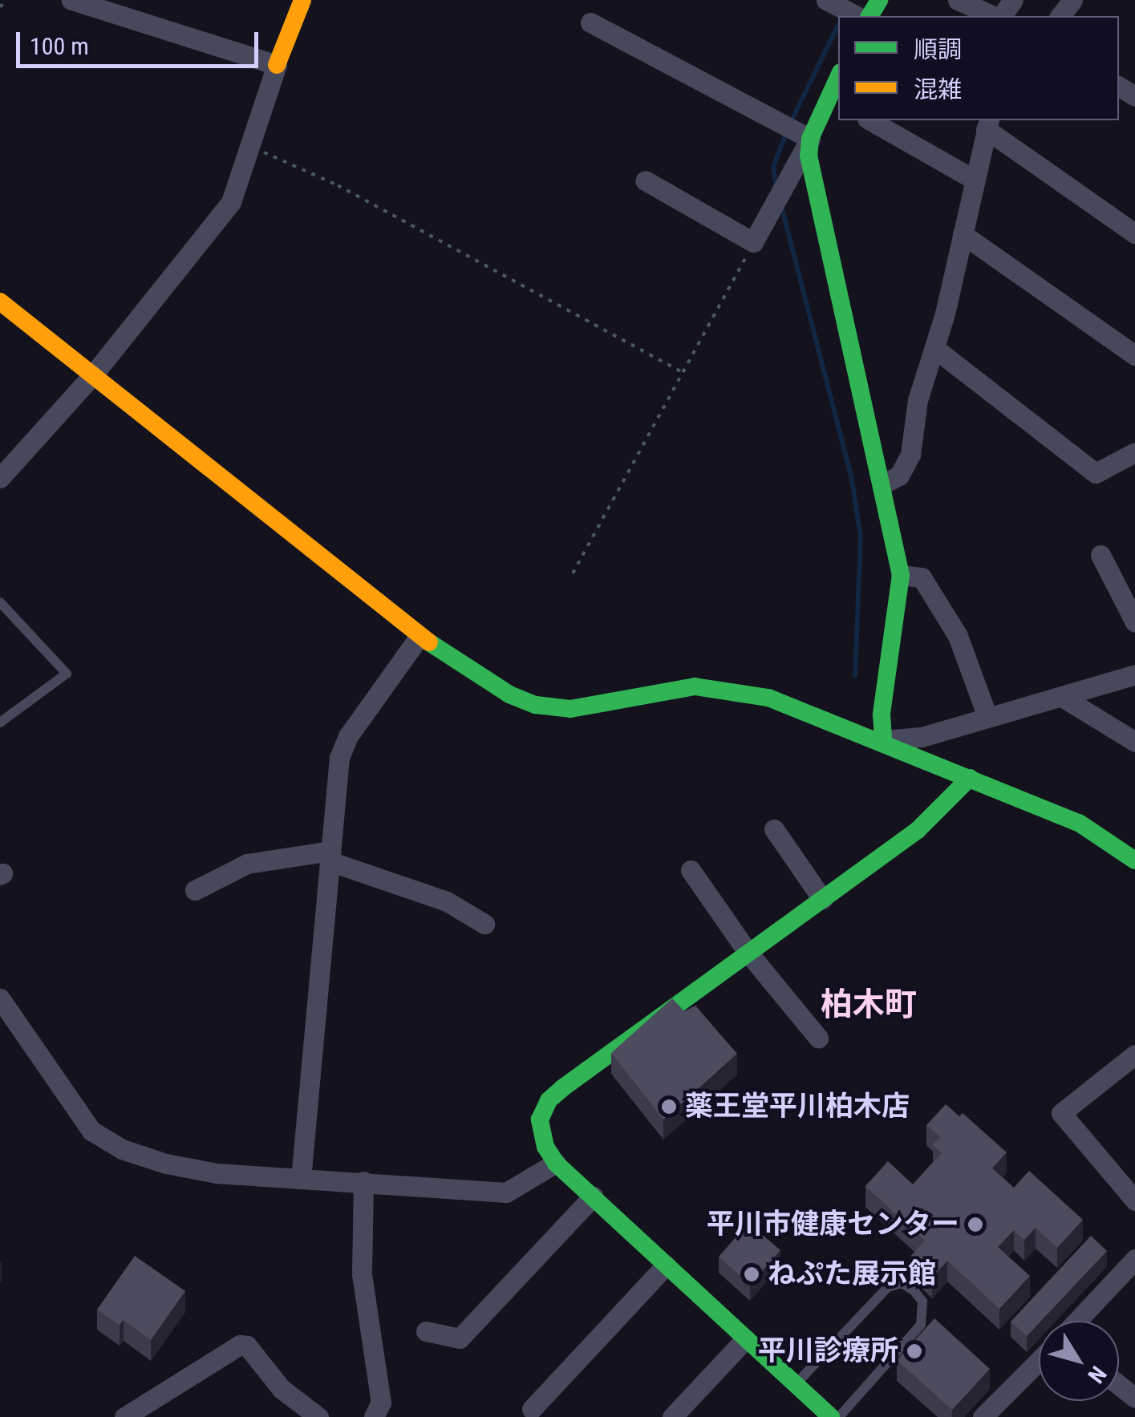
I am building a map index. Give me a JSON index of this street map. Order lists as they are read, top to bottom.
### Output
{
  "districts": ["柏木町"],
  "places": [
    "薬王堂平川柏木店",
    "平川市健康センター",
    "ねぷた展示館",
    "平川診療所"
  ],
  "legend": ["順調", "混雑"],
  "scale_bar": "100 m",
  "north": "bottom right"
}
